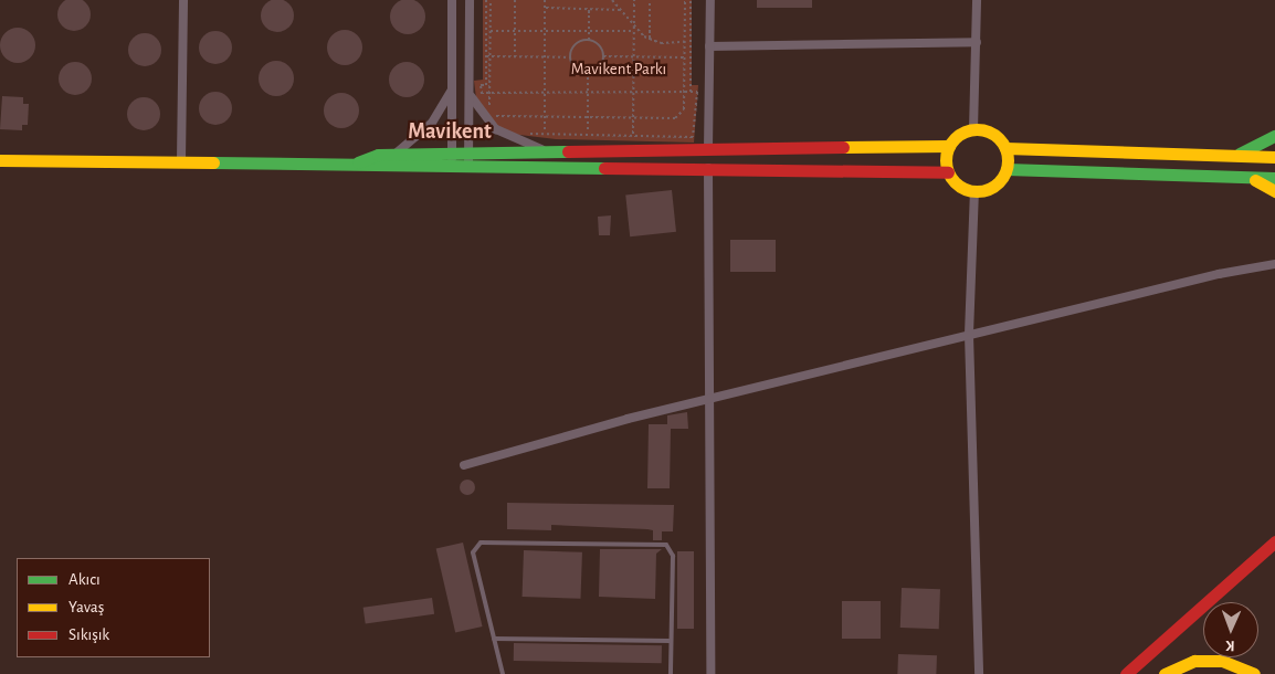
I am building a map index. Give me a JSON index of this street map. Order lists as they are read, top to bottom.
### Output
{
  "districts": ["Mavikent"],
  "parks": ["Mavikent Parkı"],
  "legend": ["Akıcı", "Yavaş", "Sıkışık"],
  "north": "bottom"
}
